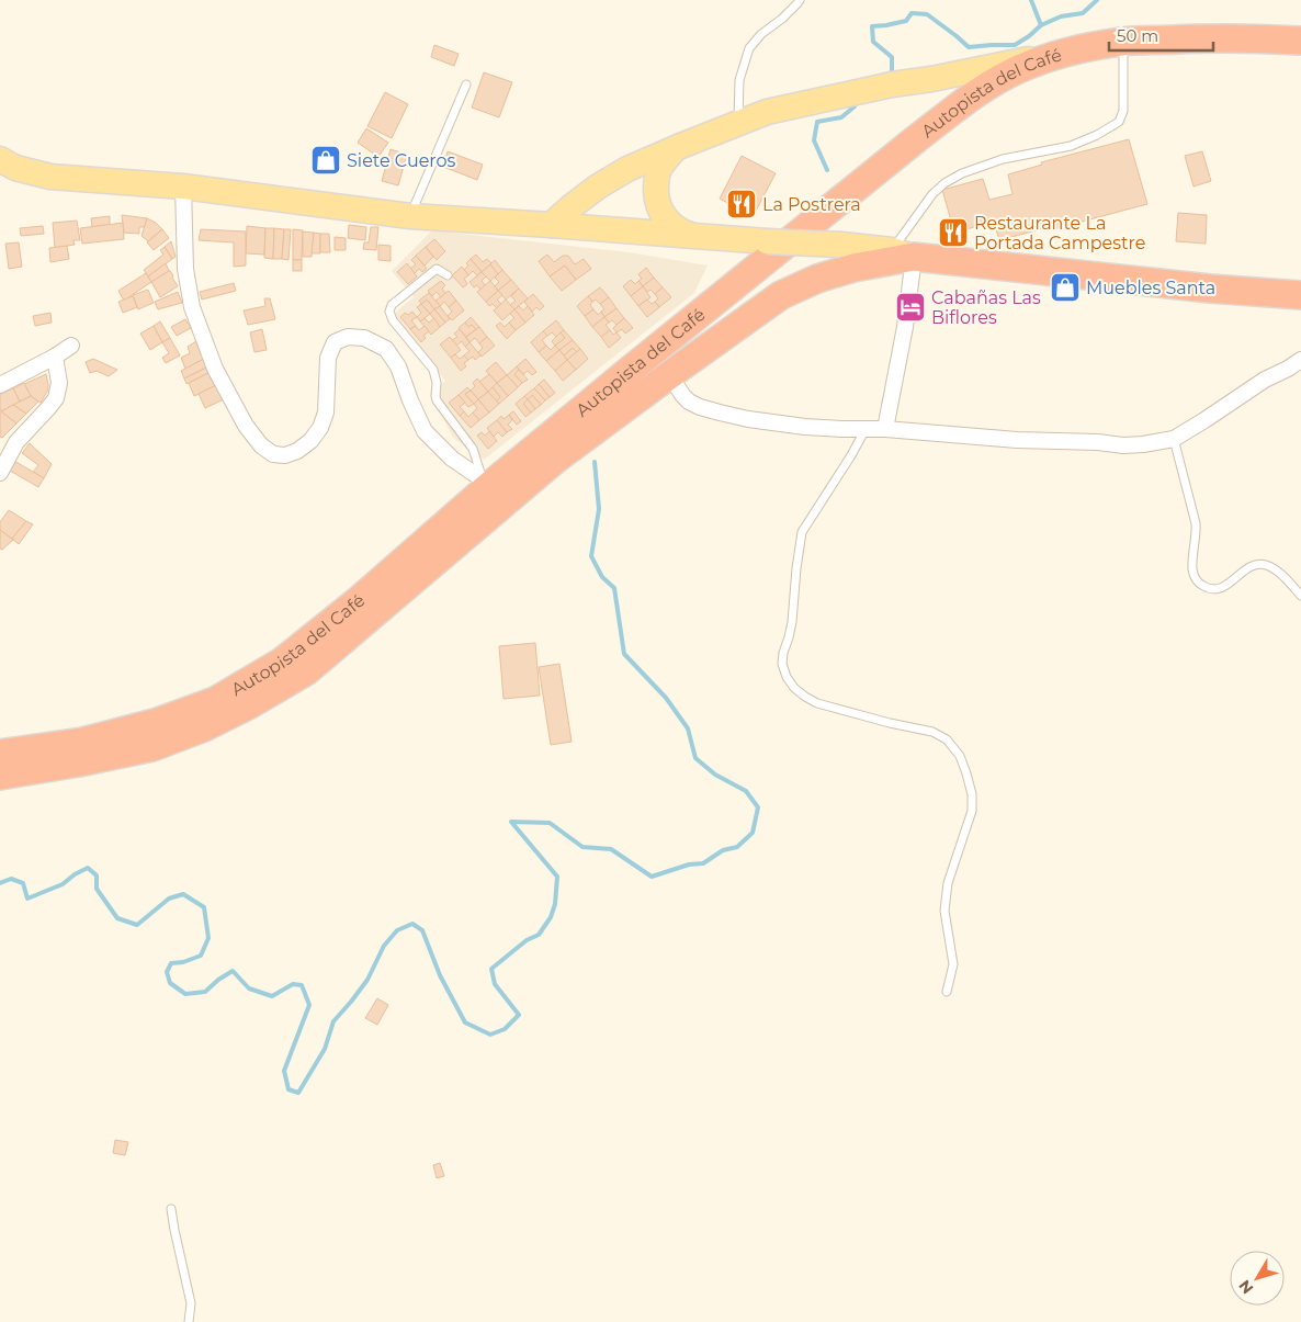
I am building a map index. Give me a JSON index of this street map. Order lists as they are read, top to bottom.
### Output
{
  "streets": {
    "highway": ["Autopista del Café"]
  },
  "places": {
    "shop": ["Siete Cueros", "Muebles Santa"],
    "restaurant": ["La Postrera", "Restaurante La Portada Campestre"],
    "hotel": ["Cabañas Las Biflores"]
  },
  "scale_bar": "50 m",
  "north": "bottom left"
}
